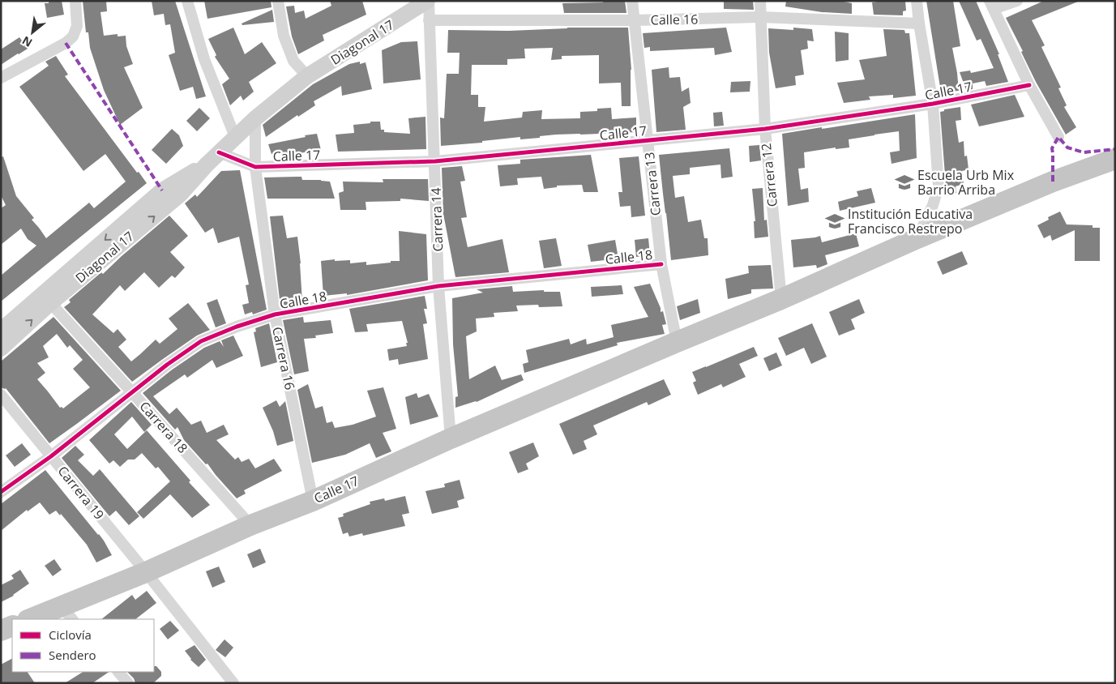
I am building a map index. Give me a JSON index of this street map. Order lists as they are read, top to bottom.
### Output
{
  "streets": {
    "highway": ["Calle 17"],
    "street": [
      "Calle 16",
      "Diagonal 17",
      "Carrera 12",
      "Carrera 13",
      "Carrera 14",
      "Calle 18",
      "Carrera 16",
      "Carrera 18",
      "Carrera 19"
    ]
  },
  "crossings": [
    ["Calle 16", "Carrera 12"],
    ["Calle 16", "Carrera 13"],
    ["Calle 16", "Carrera 14"],
    ["Diagonal 17", "Calle 17"],
    ["Diagonal 17", "Carrera 14"],
    ["Diagonal 17", "Carrera 16"],
    ["Diagonal 17", "Carrera 18"],
    ["Calle 17", "Carrera 12"],
    ["Calle 17", "Carrera 13"],
    ["Calle 17", "Carrera 14"],
    ["Calle 17", "Carrera 16"],
    ["Calle 17", "Carrera 18"],
    ["Calle 17", "Carrera 19"],
    ["Carrera 13", "Calle 18"],
    ["Carrera 14", "Calle 18"],
    ["Calle 18", "Carrera 16"],
    ["Calle 18", "Carrera 18"],
    ["Calle 18", "Carrera 19"]
  ],
  "places": {
    "school or university": ["Escuela Urb Mix Barrio Arriba", "Institución Educativa Francisco Restrepo"]
  },
  "legend": ["Ciclovía", "Sendero"],
  "north": "bottom left"
}
